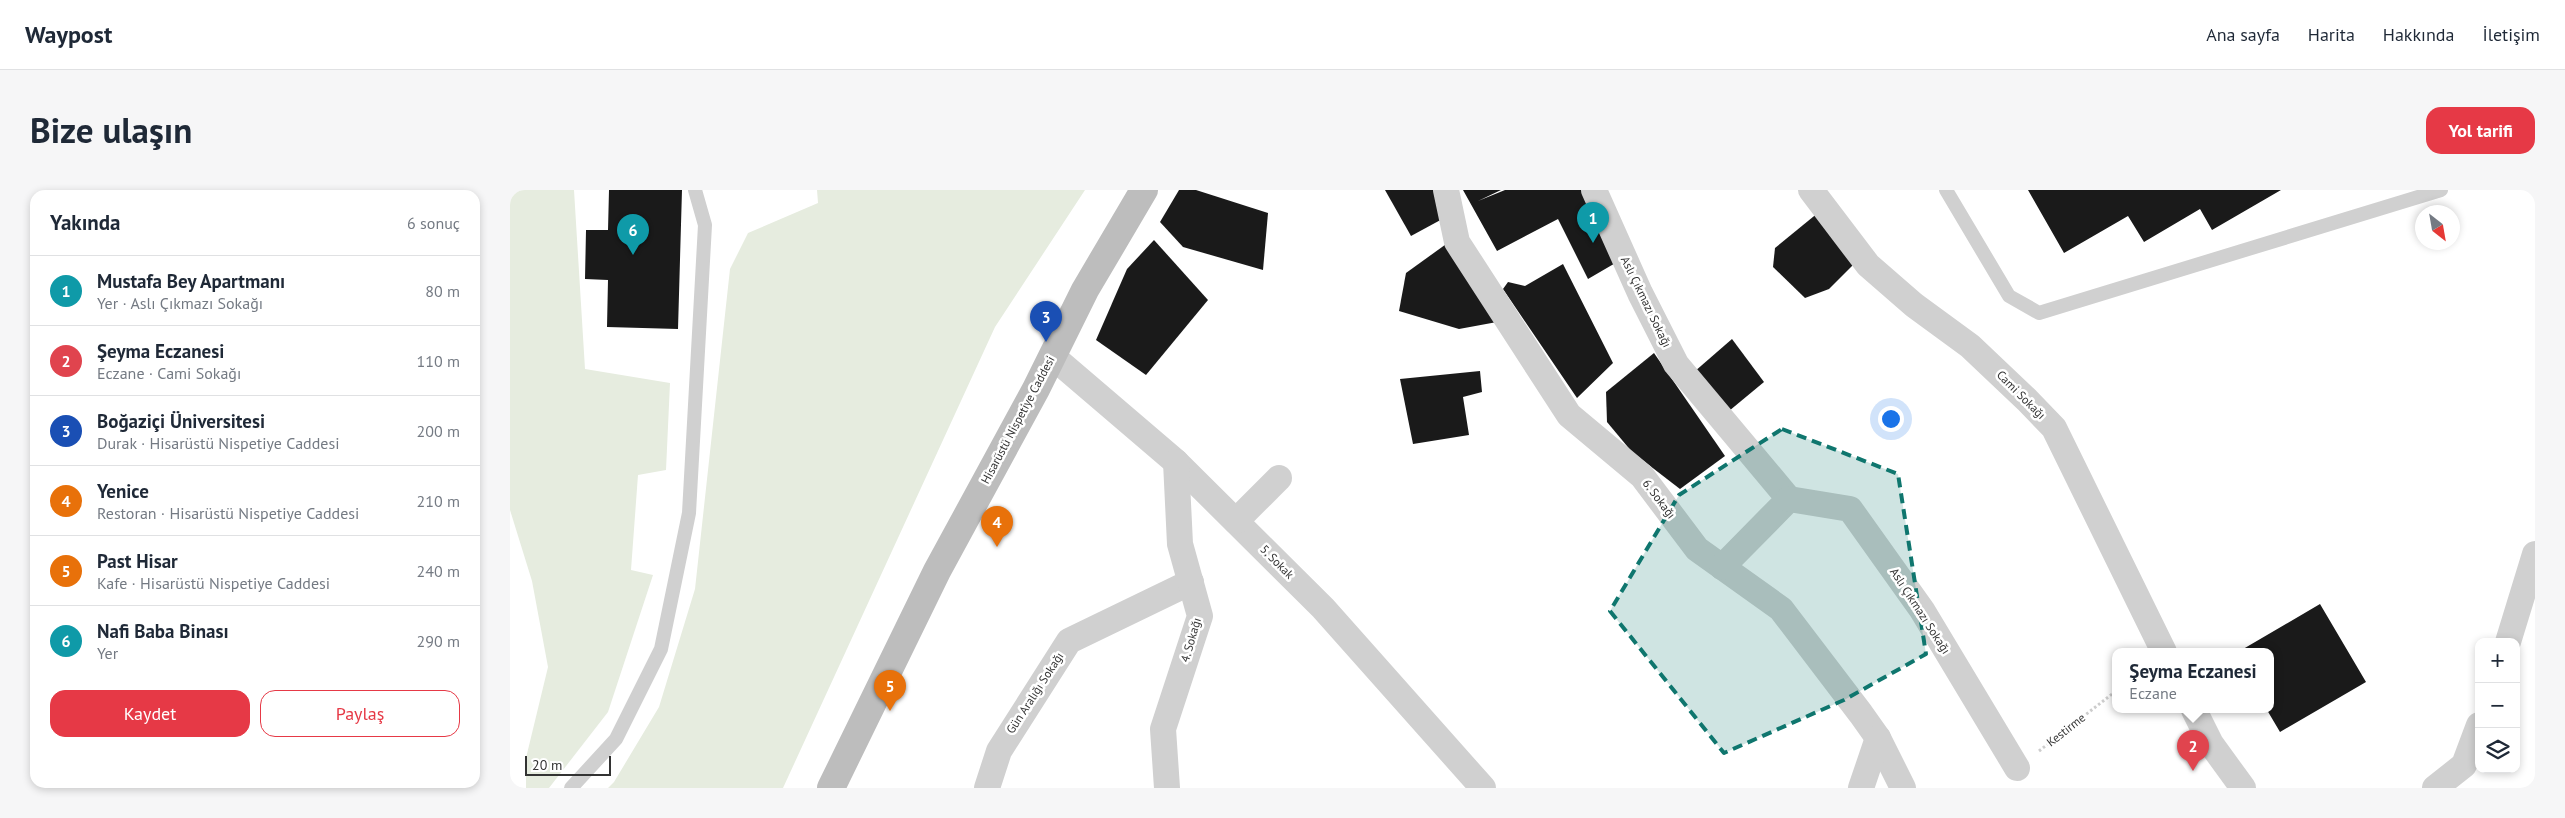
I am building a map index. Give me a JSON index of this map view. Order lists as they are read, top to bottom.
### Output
{
  "streets": {
    "main road": ["Hisarüstü Nispetiye Caddesi"],
    "street": [
      "Aslı Çıkmazı Sokağı",
      "Cami Sokağı",
      "6. Sokağı",
      "5. Sokak",
      "4. Sokağı",
      "Gün Aralığı Sokağı"
    ],
    "path": ["Kestirme"]
  },
  "crossings": [
    ["Aslı Çıkmazı Sokağı", "Kestirme"],
    ["Hisarüstü Nispetiye Caddesi", "5. Sokak"],
    ["5. Sokak", "4. Sokağı"],
    ["4. Sokağı", "Gün Aralığı Sokağı"]
  ],
  "scale_bar": "20 m",
  "north": "bottom right",
  "page": {
    "header": "Waypost",
    "nav": [
      "Ana sayfa",
      "Harita",
      "Hakkında",
      "İletişim"
    ],
    "title": "Bize ulaşın",
    "buttons": [
      "Yol tarifi",
      ["Kaydet", "Paylaş"]
    ],
    "heading": ["Yakında", "6 sonuç"],
    "pins": [
      "1",
      "6",
      "3",
      "4",
      "5",
      "2"
    ],
    "list": [
      {
        "mark": "1",
        "name": "Mustafa Bey Apartmanı",
        "note": "Yer · Aslı Çıkmazı Sokağı",
        "value": "80 m"
      },
      {
        "mark": "2",
        "name": "Şeyma Eczanesi",
        "note": "Eczane · Cami Sokağı",
        "value": "110 m"
      },
      {
        "mark": "3",
        "name": "Boğaziçi Üniversitesi",
        "note": "Durak · Hisarüstü Nispetiye Caddesi",
        "value": "200 m"
      },
      {
        "mark": "4",
        "name": "Yenice",
        "note": "Restoran · Hisarüstü Nispetiye Caddesi",
        "value": "210 m"
      },
      {
        "mark": "5",
        "name": "Past Hisar",
        "note": "Kafe · Hisarüstü Nispetiye Caddesi",
        "value": "240 m"
      },
      {
        "mark": "6",
        "name": "Nafi Baba Binası",
        "note": "Yer",
        "value": "290 m"
      }
    ],
    "map_buttons": ["+", "−"],
    "popup": ["Şeyma Eczanesi", "Eczane"],
    "scale": "20 m"
  }
}
